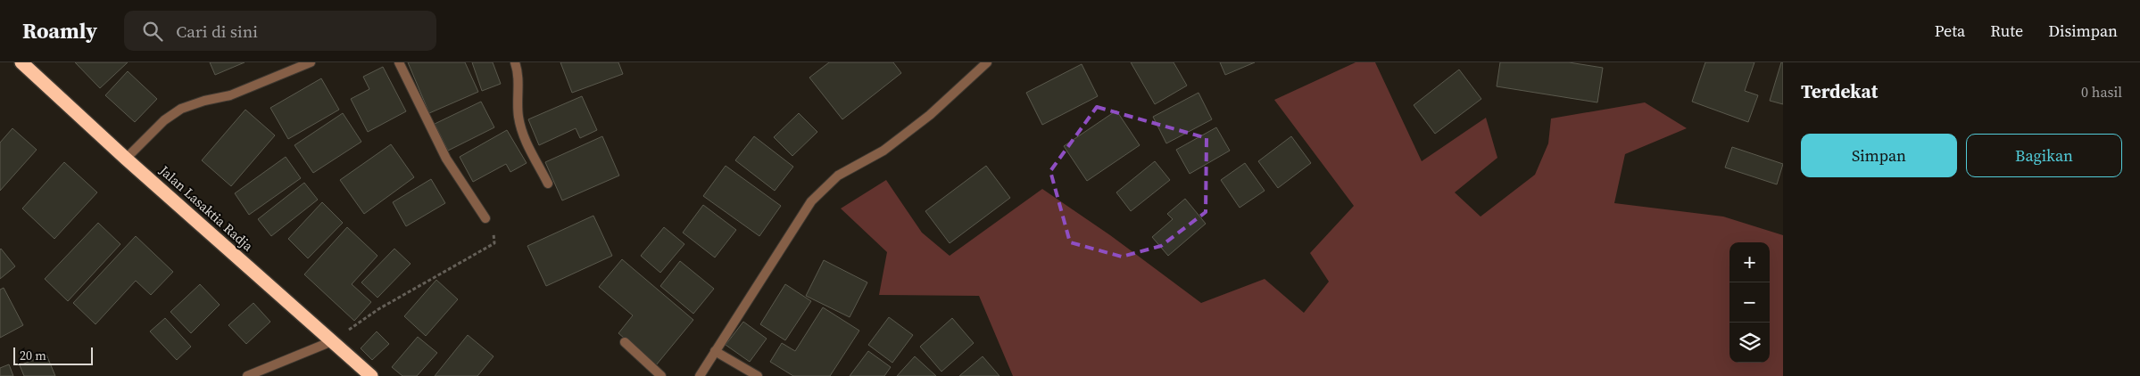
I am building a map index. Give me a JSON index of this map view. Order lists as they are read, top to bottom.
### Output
{
  "streets": {
    "highway": ["Jalan Lasaktia Radja"]
  },
  "scale_bar": "20 m",
  "page": {
    "header": "Roamly",
    "search": "Cari di sini",
    "nav": ["Peta", "Rute", "Disimpan"],
    "heading": ["Terdekat", "0 hasil"],
    "buttons": ["Simpan", "Bagikan"],
    "map_buttons": ["+", "−"],
    "scale": "20 m"
  }
}
